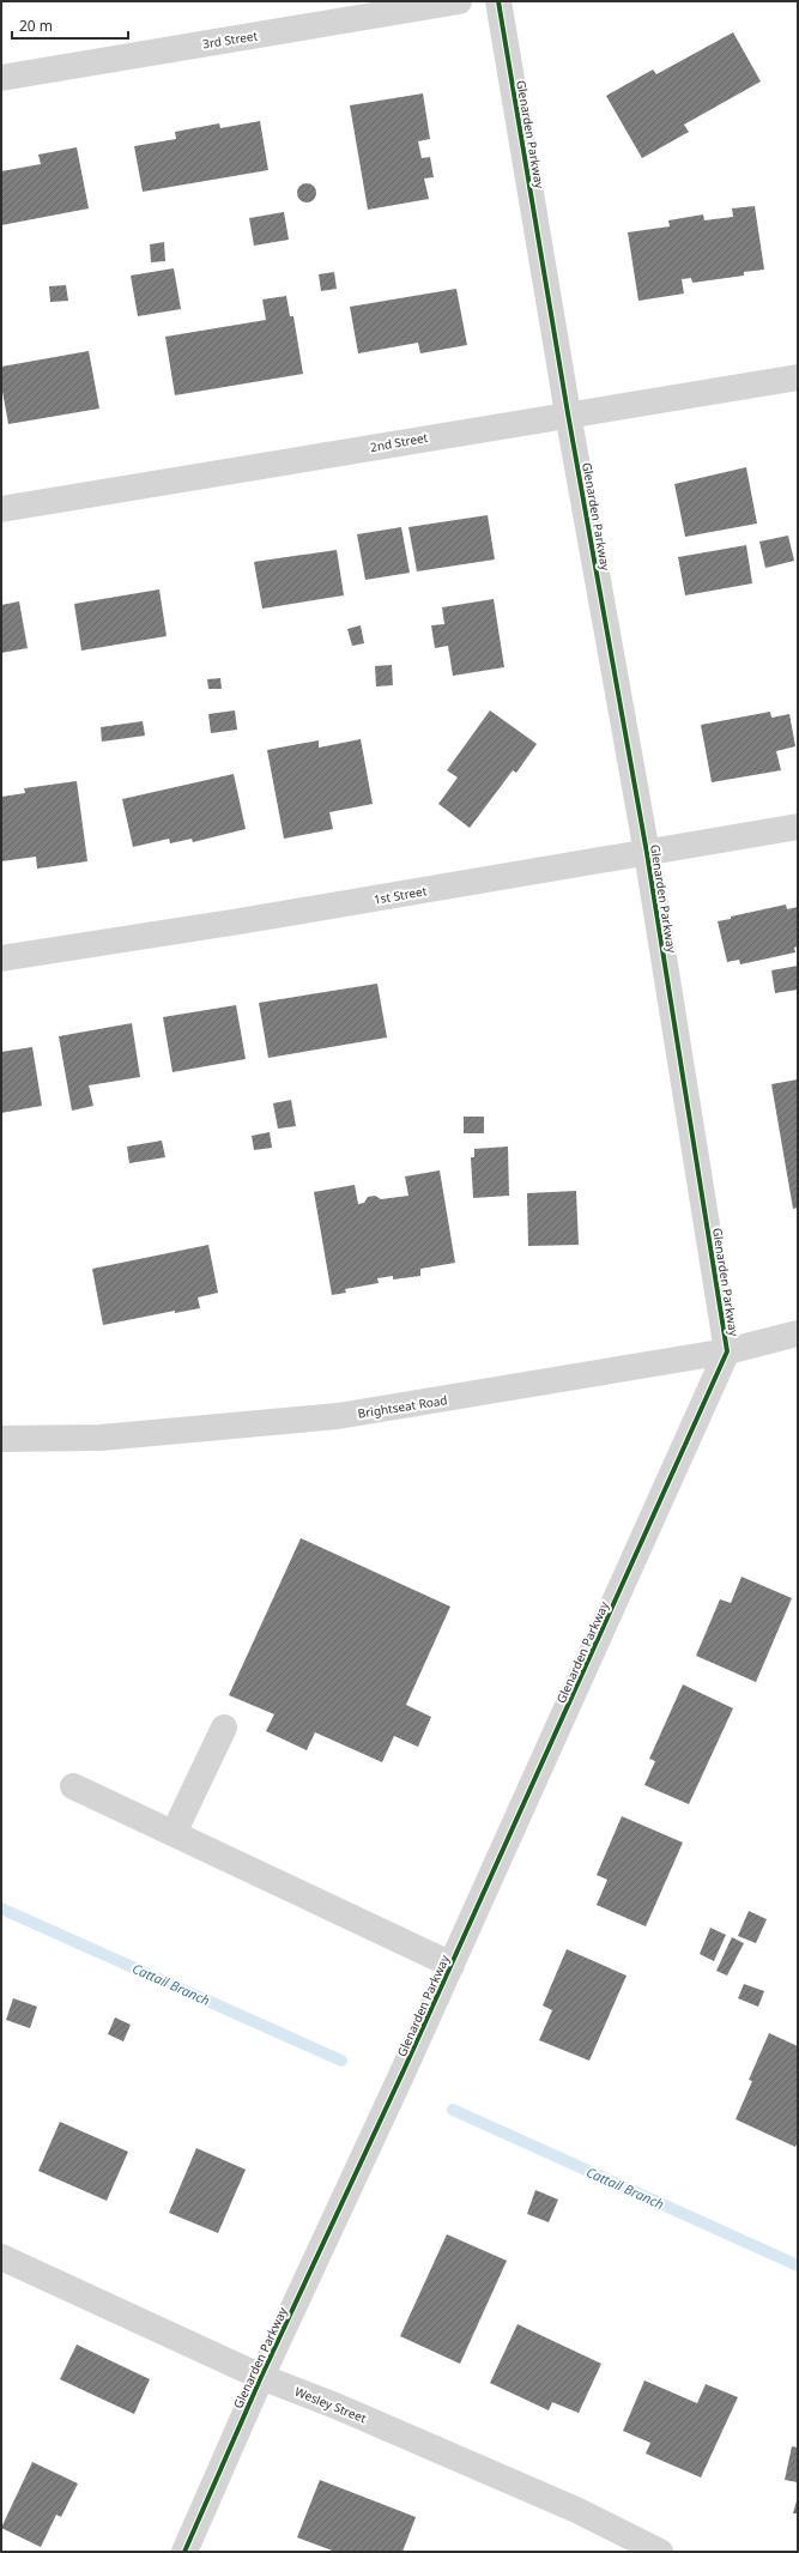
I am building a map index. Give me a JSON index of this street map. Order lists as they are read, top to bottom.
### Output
{
  "streets": {
    "street": [
      "3rd Street",
      "Glenarden Parkway",
      "2nd Street",
      "1st Street",
      "Brightseat Road",
      "Wesley Street"
    ]
  },
  "crossings": [
    ["Glenarden Parkway", "2nd Street"],
    ["Glenarden Parkway", "1st Street"],
    ["Glenarden Parkway", "Brightseat Road"],
    ["Glenarden Parkway", "Wesley Street"]
  ],
  "water": ["Cattail Branch"],
  "scale_bar": "20 m"
}
